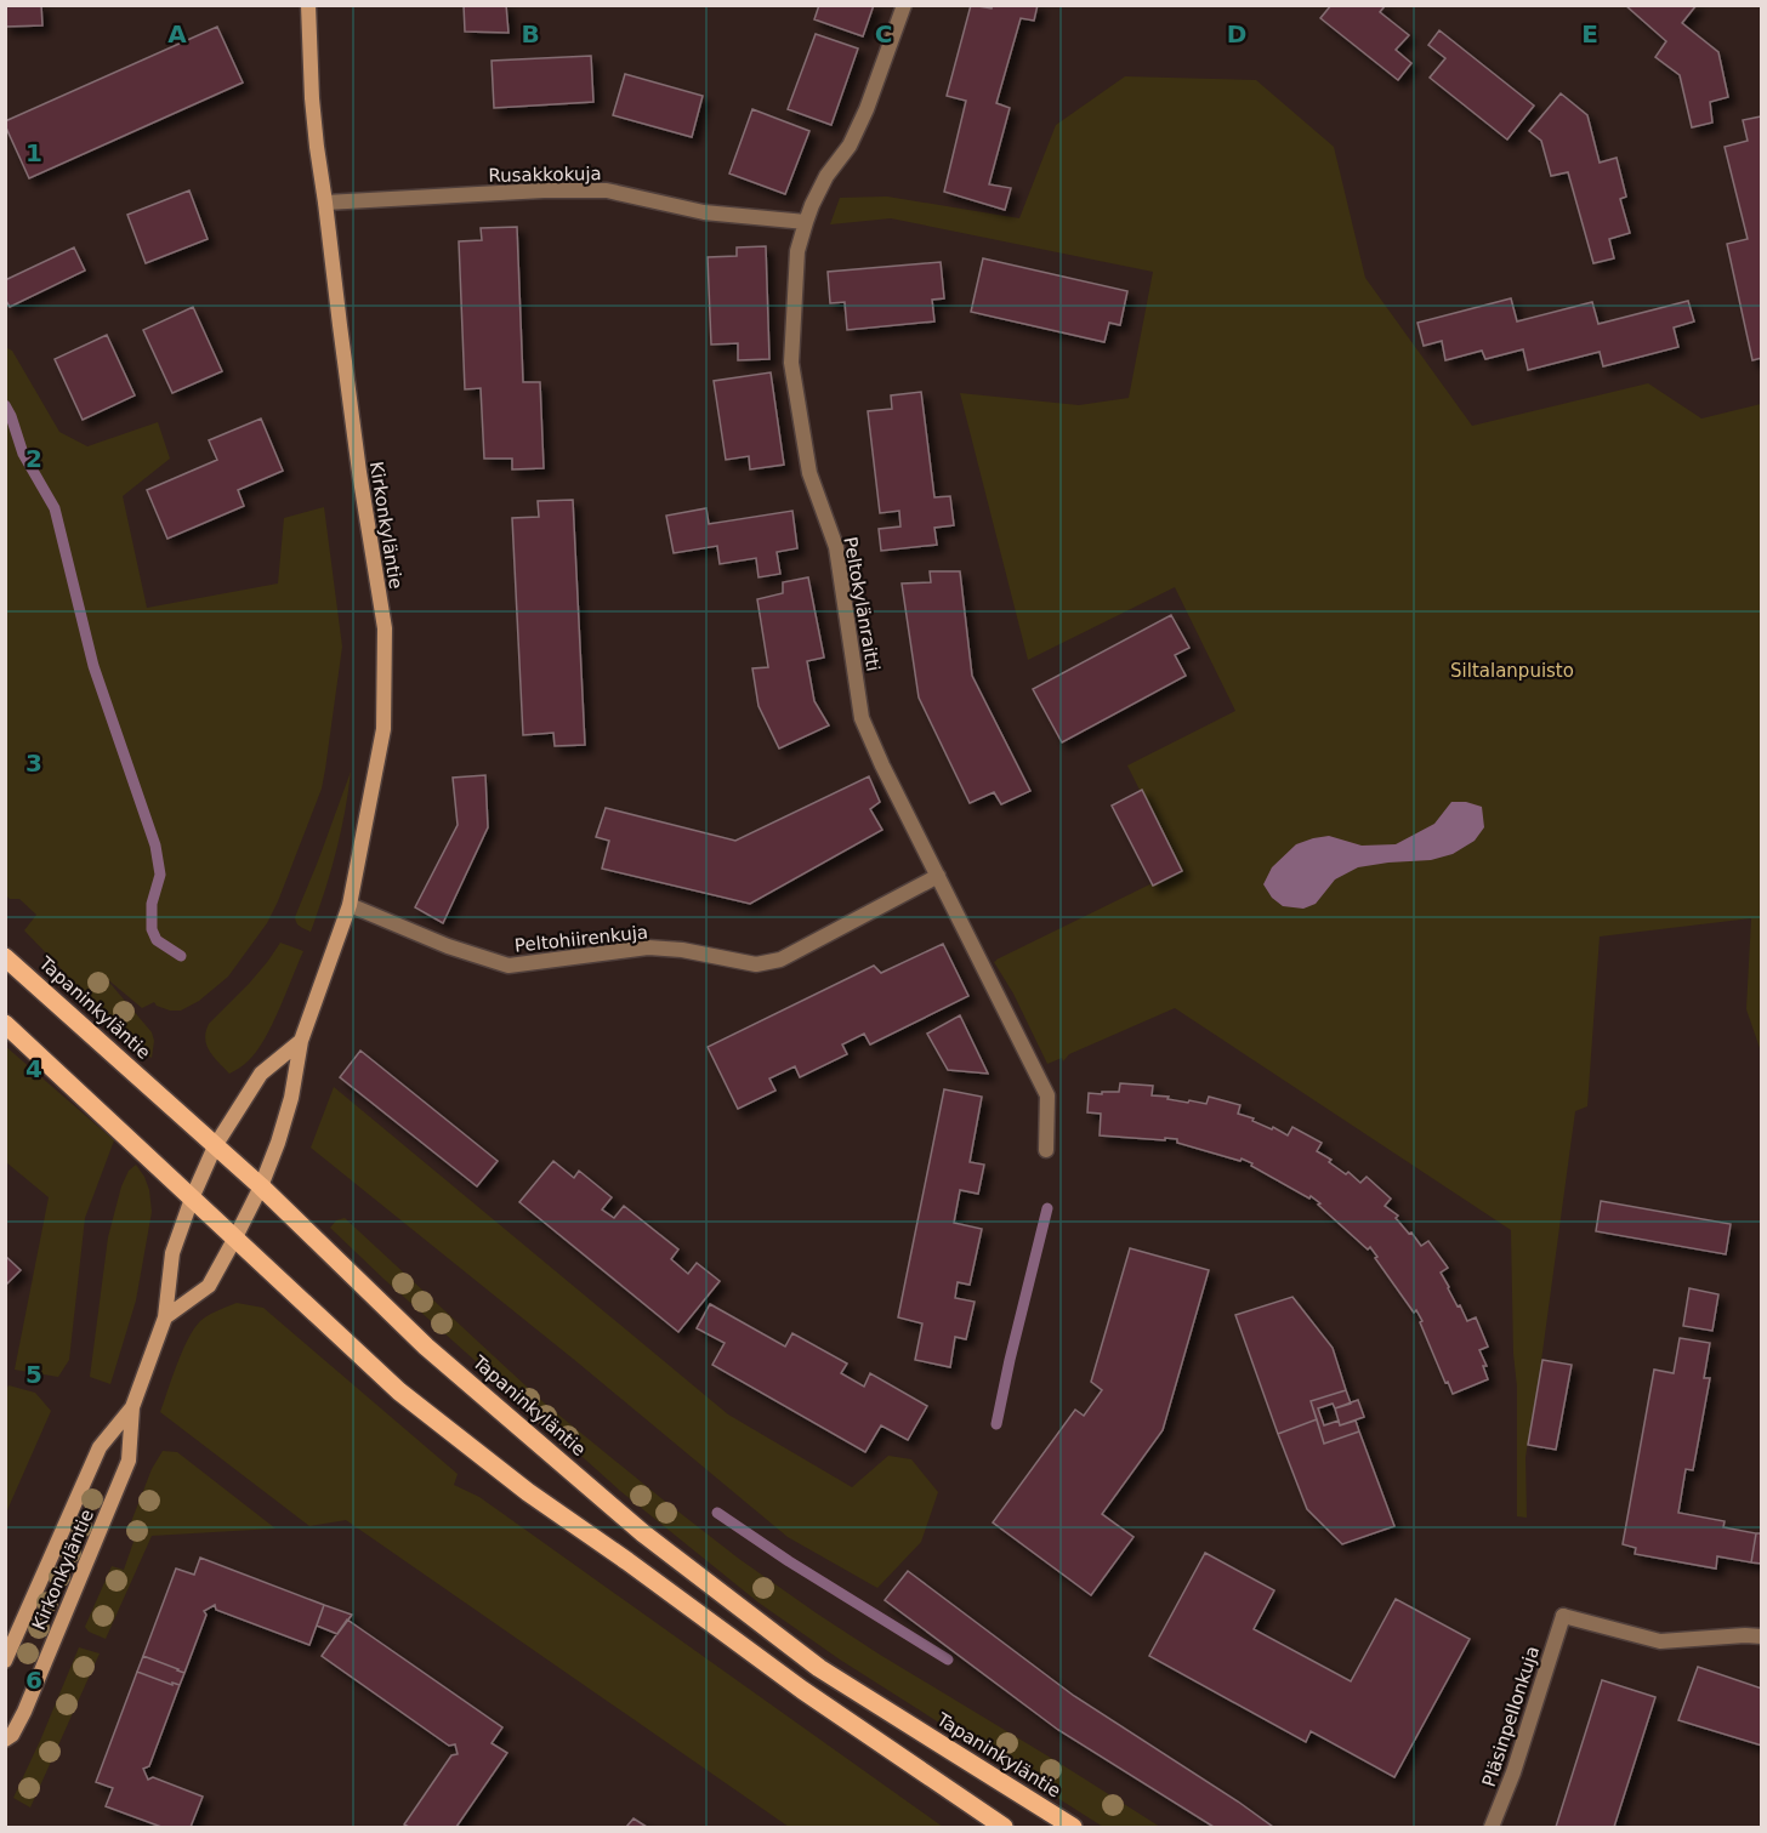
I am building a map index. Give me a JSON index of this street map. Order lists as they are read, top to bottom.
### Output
{
  "streets": {
    "main road": ["Tapaninkyläntie"],
    "street": [
      "Rusakkokuja",
      "Kirkonkyläntie",
      "Peltokylänraitti",
      "Peltohiirenkuja",
      "Pläsinpellonkuja"
    ]
  },
  "crossings": [
    ["Rusakkokuja", "Kirkonkyläntie"],
    ["Rusakkokuja", "Peltokylänraitti"],
    ["Kirkonkyläntie", "Peltohiirenkuja"],
    ["Kirkonkyläntie", "Tapaninkyläntie"],
    ["Peltokylänraitti", "Peltohiirenkuja"]
  ],
  "parks": ["Siltalanpuisto"],
  "grid": {
    "columns": [
      "A",
      "B",
      "C",
      "D",
      "E"
    ],
    "rows": [
      "1",
      "2",
      "3",
      "4",
      "5",
      "6"
    ]
  }
}
